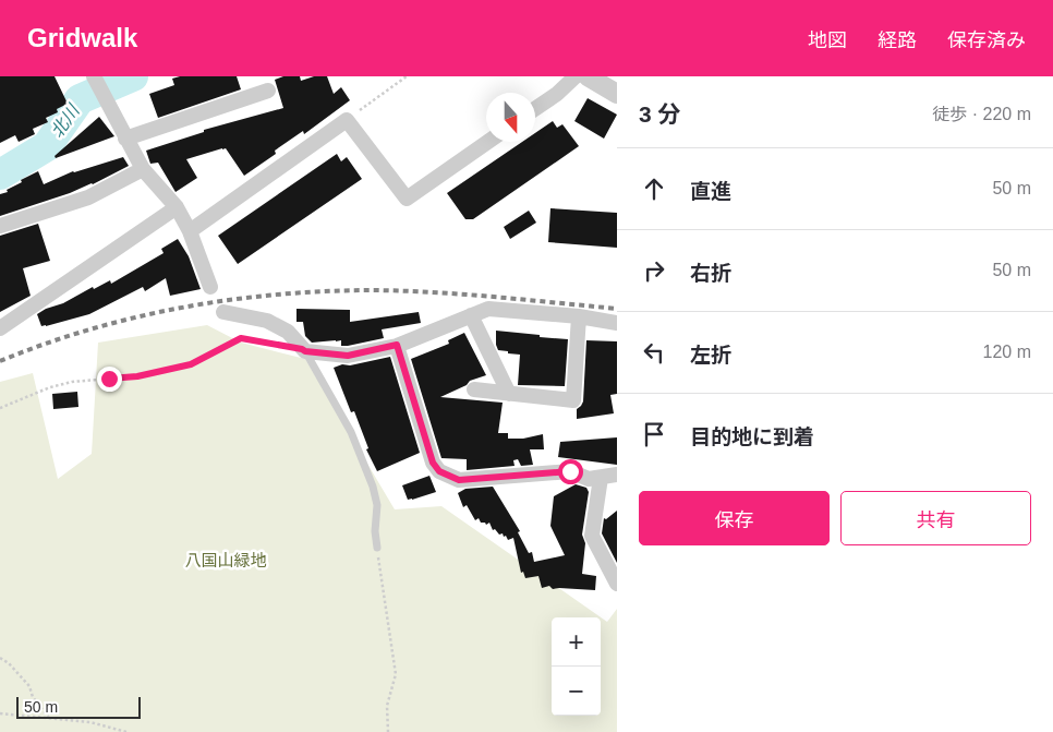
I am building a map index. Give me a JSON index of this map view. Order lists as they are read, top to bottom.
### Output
{
  "water": ["北川"],
  "parks": ["八国山緑地"],
  "scale_bar": "50 m",
  "north": "bottom",
  "page": {
    "header": "Gridwalk",
    "nav": ["地図", "経路", "保存済み"],
    "heading": ["3 分", "徒歩 · 220 m"],
    "list": [
      ["直進", "50 m"],
      ["右折", "50 m"],
      ["左折", "120 m"],
      "目的地に到着"
    ],
    "buttons": ["保存", "共有"],
    "map_buttons": ["+", "−"],
    "scale": "50 m"
  }
}
